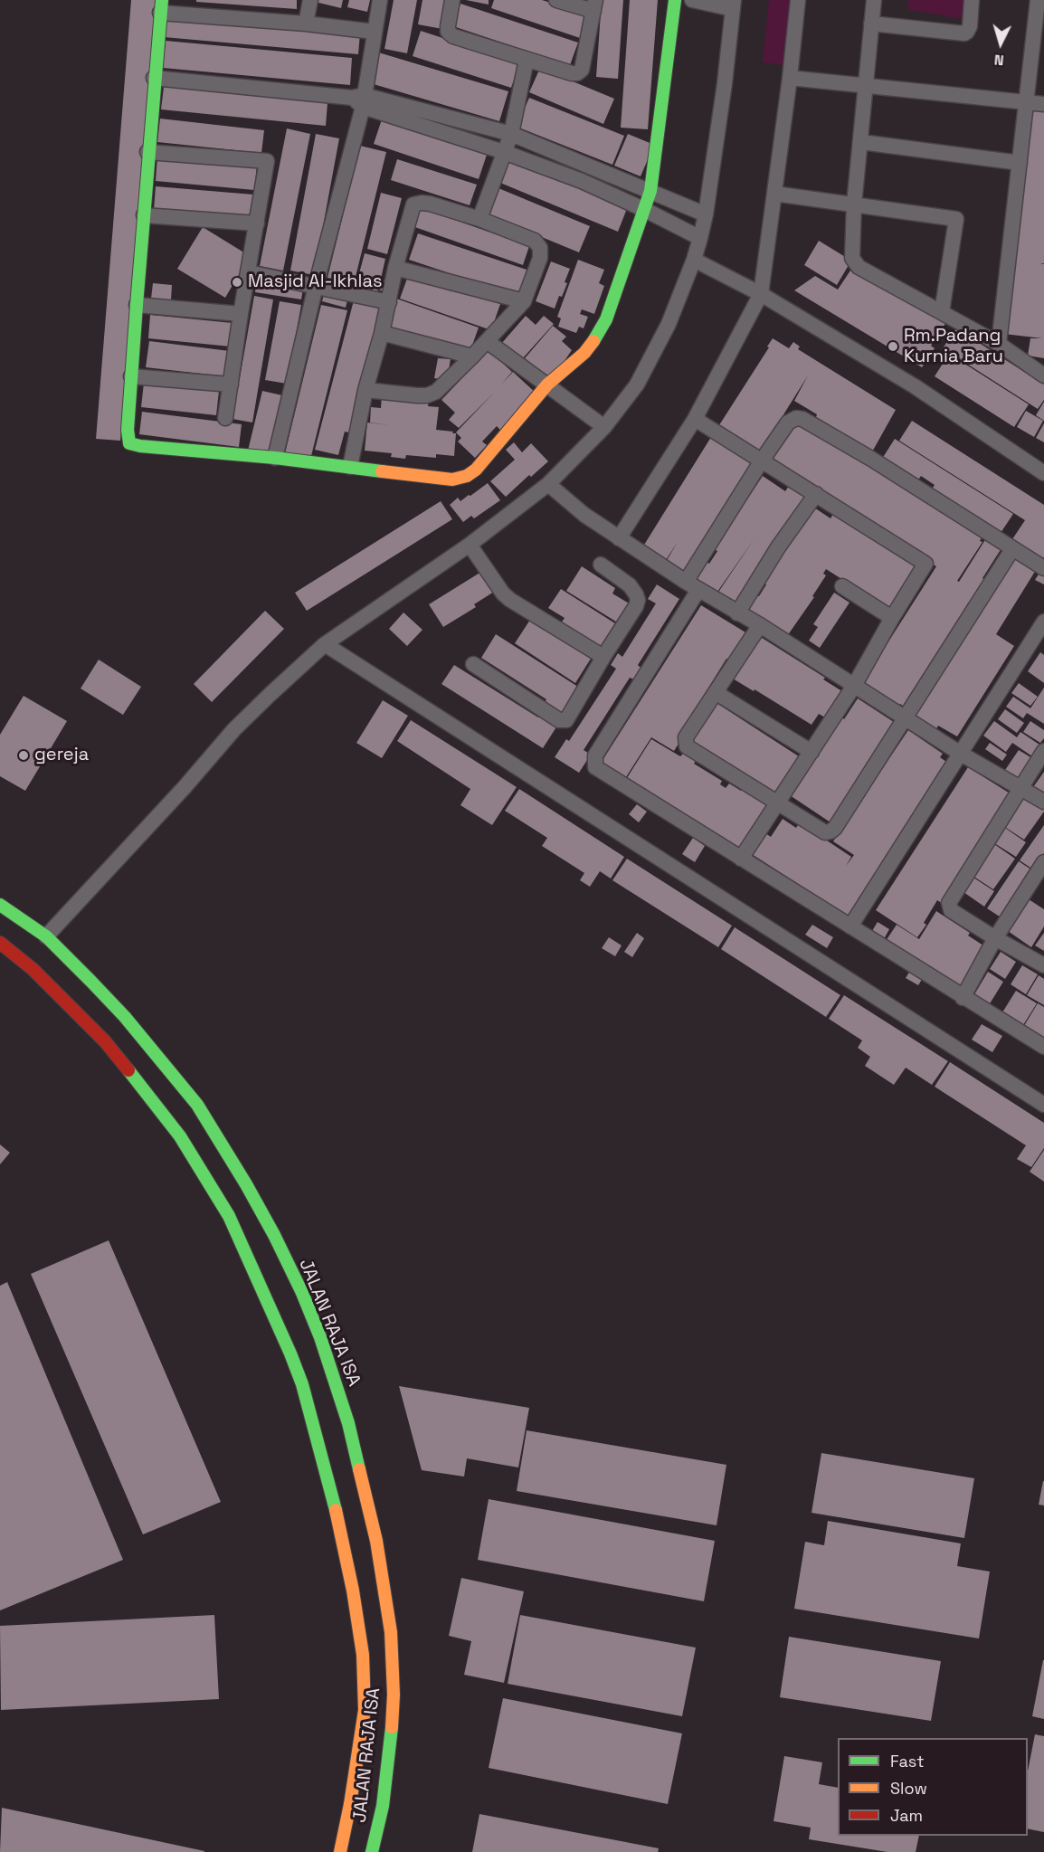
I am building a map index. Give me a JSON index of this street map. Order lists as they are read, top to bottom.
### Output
{
  "streets": {
    "main road": ["JALAN RAJA ISA"]
  },
  "places": ["Masjid Al-Ikhlas", "Rm.Padang Kurnia Baru", "gereja"],
  "legend": ["Fast", "Slow", "Jam"],
  "north": "bottom"
}
